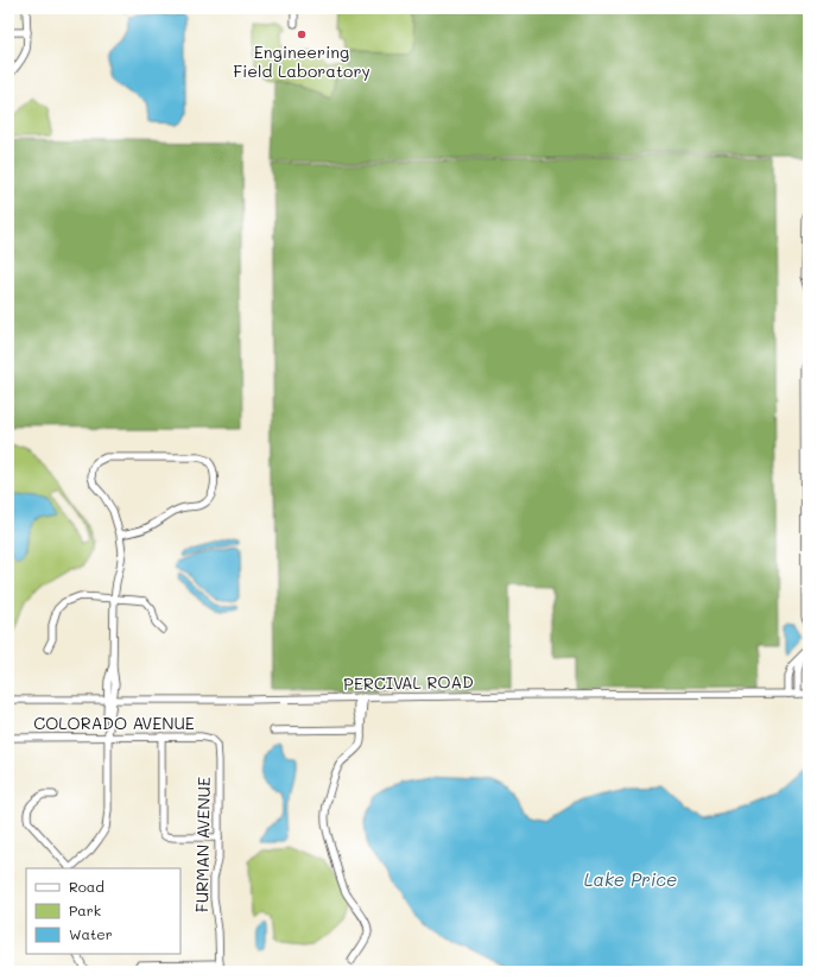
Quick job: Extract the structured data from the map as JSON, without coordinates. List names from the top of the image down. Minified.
{"streets":{"street":["PERCIVAL ROAD","COLORADO AVENUE","FURMAN AVENUE"]},"crossings":[["COLORADO AVENUE","FURMAN AVENUE"]],"water":["Lake Price"],"places":["Engineering Field Laboratory"],"legend":["Road","Park","Water"]}
